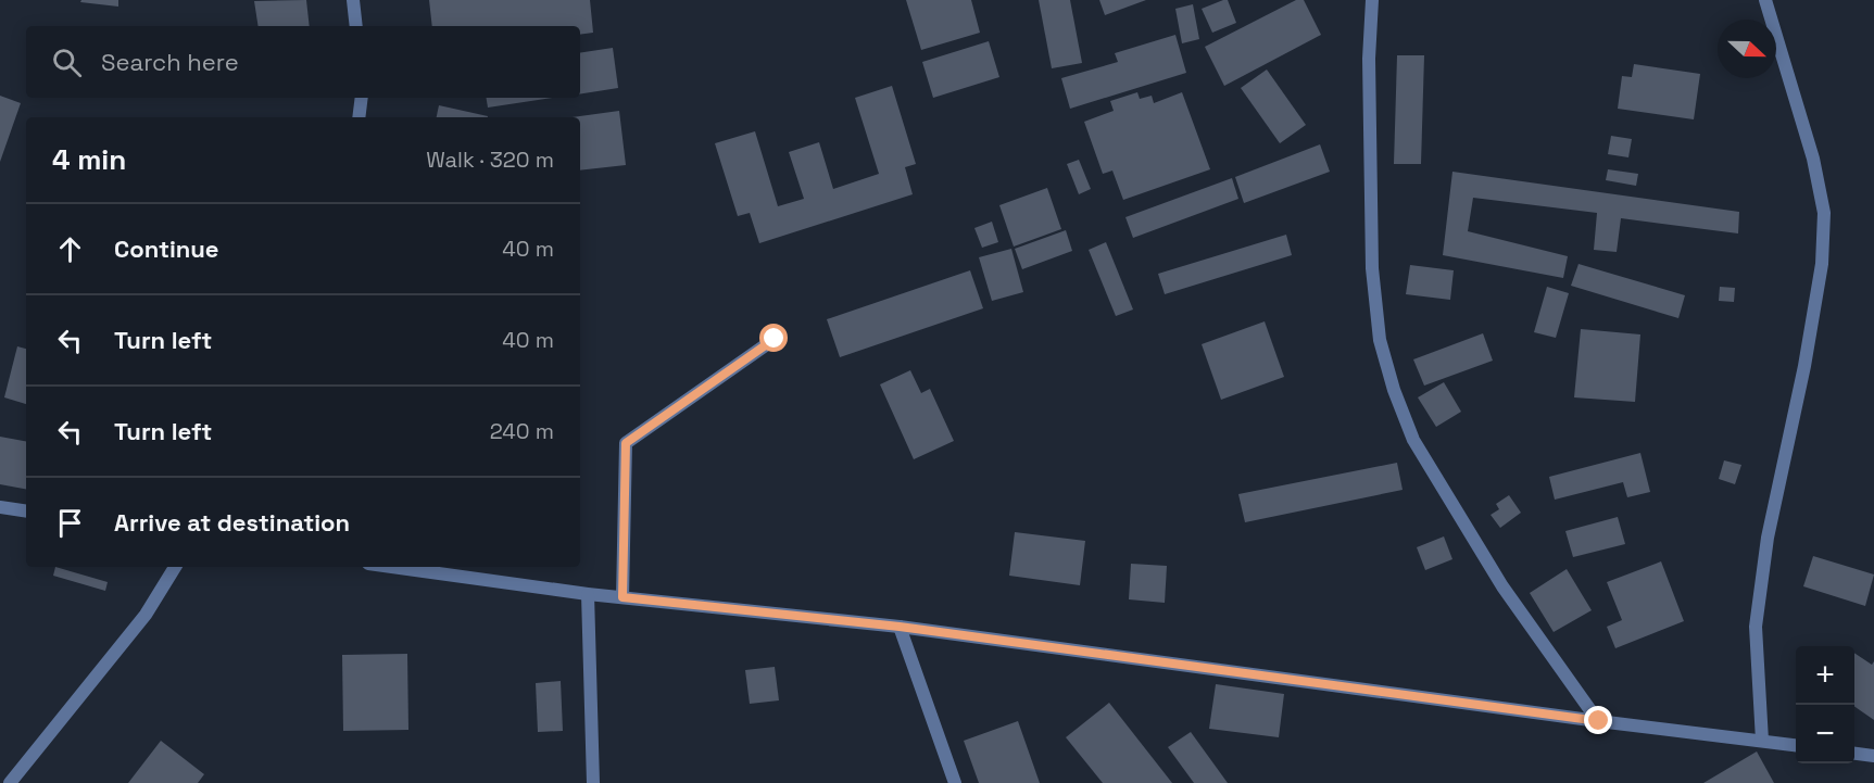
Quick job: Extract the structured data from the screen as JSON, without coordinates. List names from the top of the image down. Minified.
{"north":"right","page":{"search":"Search here","heading":["4 min","Walk · 320 m"],"list":[["Continue","40 m"],["Turn left","40 m"],["Turn left","240 m"],"Arrive at destination"],"map_buttons":["+","−"]}}
